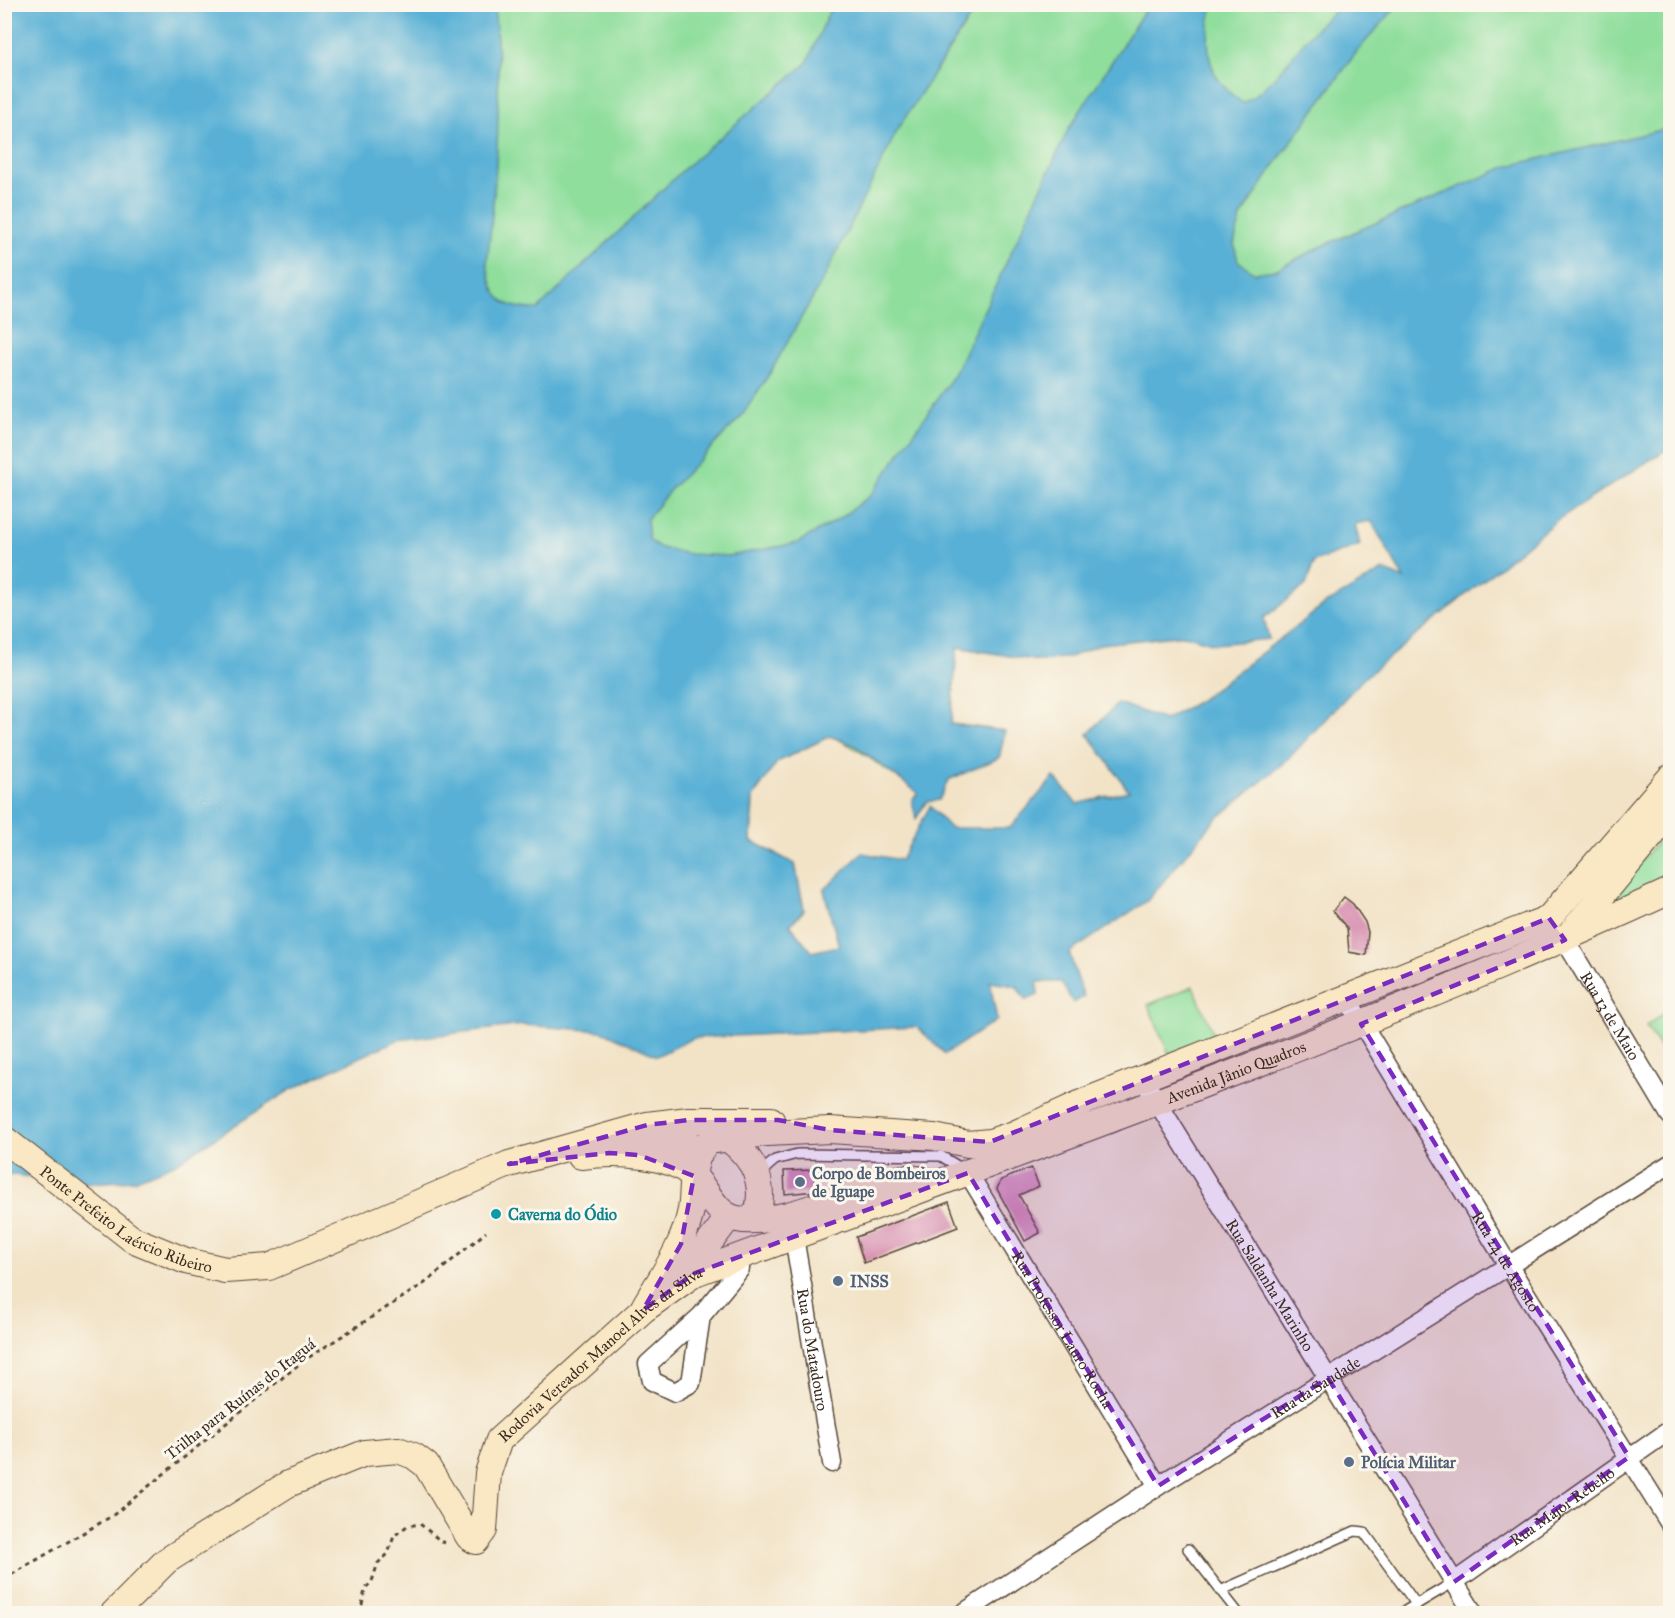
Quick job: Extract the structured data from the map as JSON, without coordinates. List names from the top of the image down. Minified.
{"streets":{"main road":["Rua 13 de Maio","Avenida Jânio Quadros","Ponte Prefeito Laércio Ribeiro","Rodovia Vereador Manoel Alves da Silva"],"street":["Rua 24 de Agosto","Rua Saldanha Marinho","Rua Professor Lauro Rocha","Rua do Matadouro","Rua da Saudade","Rua Major Rebello"],"path":["Trilha para Ruínas do Itaguá"]},"crossings":[["Rua 13 de Maio","Avenida Jânio Quadros"],["Avenida Jânio Quadros","Rua 24 de Agosto"],["Avenida Jânio Quadros","Rua Saldanha Marinho"],["Avenida Jânio Quadros","Rua Professor Lauro Rocha"],["Avenida Jânio Quadros","Rua do Matadouro"],["Avenida Jânio Quadros","Rodovia Vereador Manoel Alves da Silva"],["Rua 24 de Agosto","Rua da Saudade"],["Rua 24 de Agosto","Rua Major Rebello"],["Rua Saldanha Marinho","Rua da Saudade"],["Rua Saldanha Marinho","Rua Major Rebello"],["Rua Professor Lauro Rocha","Rua da Saudade"],["Rua do Matadouro","Rodovia Vereador Manoel Alves da Silva"]],"places":["Corpo de Bombeiros de Iguape","Caverna do Ódio","INSS","Polícia Militar"]}
